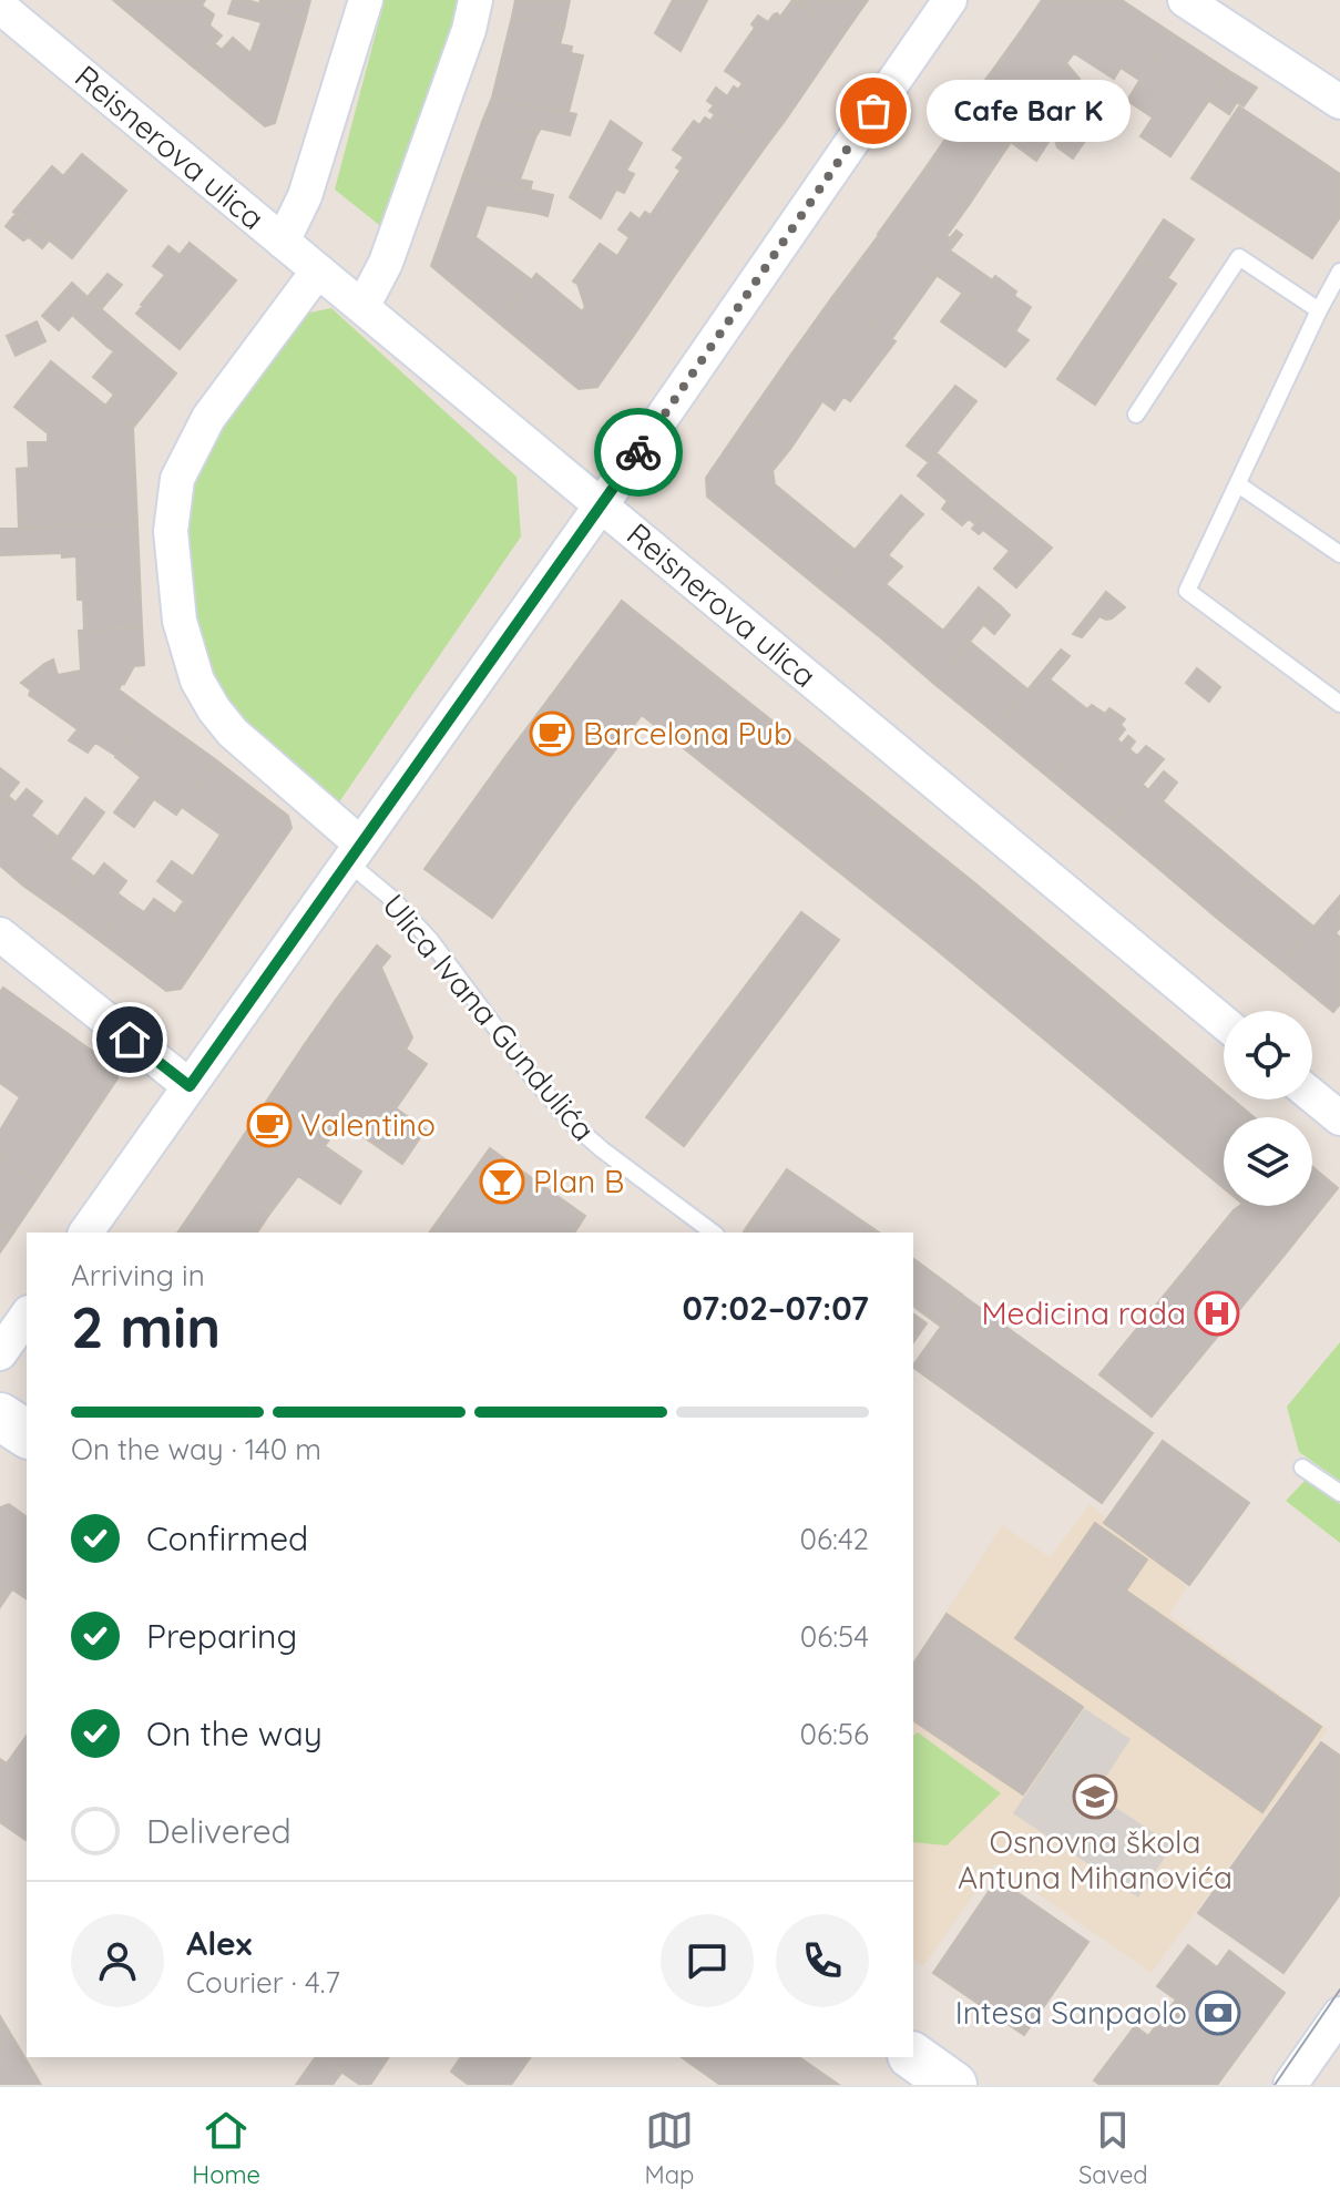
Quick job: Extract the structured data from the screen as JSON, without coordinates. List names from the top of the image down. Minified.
{"streets":{"street":["Reisnerova ulica"],"lane":["Ulica Ivana Gundulića"]},"places":{"other":["Cafe Bar K"],"cafe":["Barcelona Pub","Valentino"],"bar":["Plan B"],"hospital":["Medicina rada"],"school or university":["Osnovna škola Antuna Mihanovića"],"bank":["Intesa Sanpaolo"]},"page":{"bubble":"Cafe Bar K","heading":["2 min","Arriving in","07:02–07:07"],"panel":["Alex","Courier · 4.7"],"bar":"On the way · 140 m","list":[["Confirmed","06:42"],["Preparing","06:54"],["On the way","06:56"],"Delivered"],"tabs":["Home","Map","Saved"]}}
